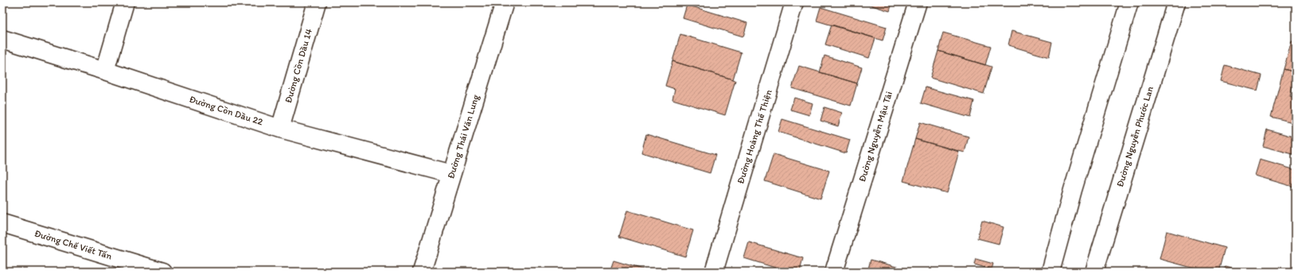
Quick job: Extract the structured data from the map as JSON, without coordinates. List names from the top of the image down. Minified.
{"streets":{"street":["Đường Cồn Dầu 14","Đường Cồn Dầu 22","Đường Thái Văn Lung","Đường Hoàng Thế Thiện","Đường Nguyễn Mậu Tài","Đường Nguyễn Phước Lan","Đường Chế Viết Tấn"]},"crossings":[["Đường Cồn Dầu 14","Đường Cồn Dầu 22"],["Đường Cồn Dầu 22","Đường Thái Văn Lung"]]}
